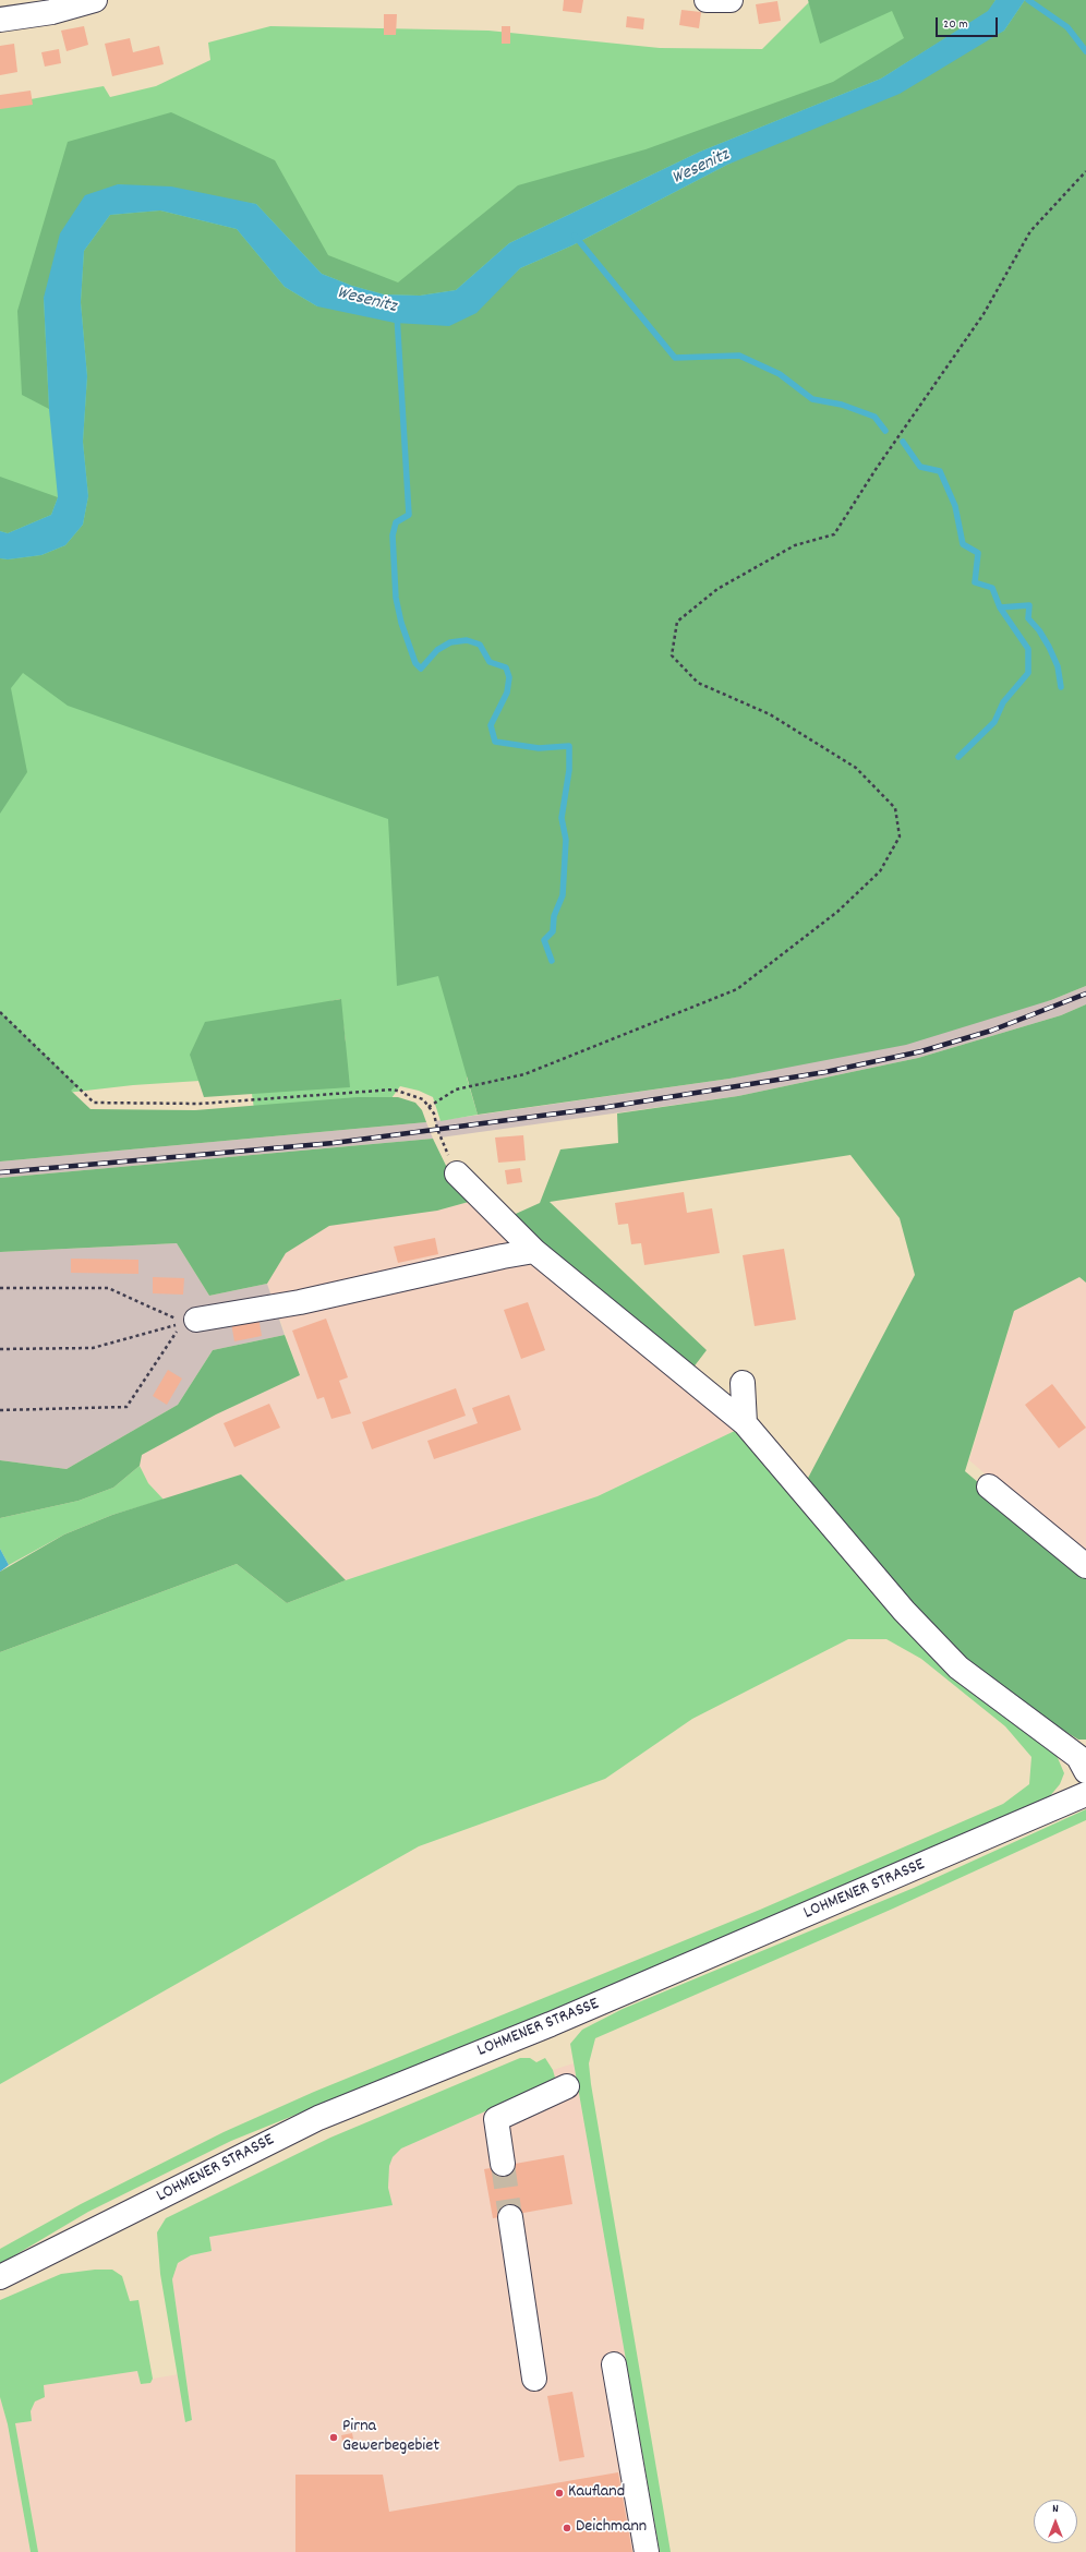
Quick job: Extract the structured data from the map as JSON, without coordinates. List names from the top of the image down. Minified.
{"streets":{"main road":["LOHMENER STRASSE"]},"water":["Wesenitz"],"places":["Pirna Gewerbegebiet","Kaufland","Deichmann"],"scale_bar":"20 m","north":"top"}
